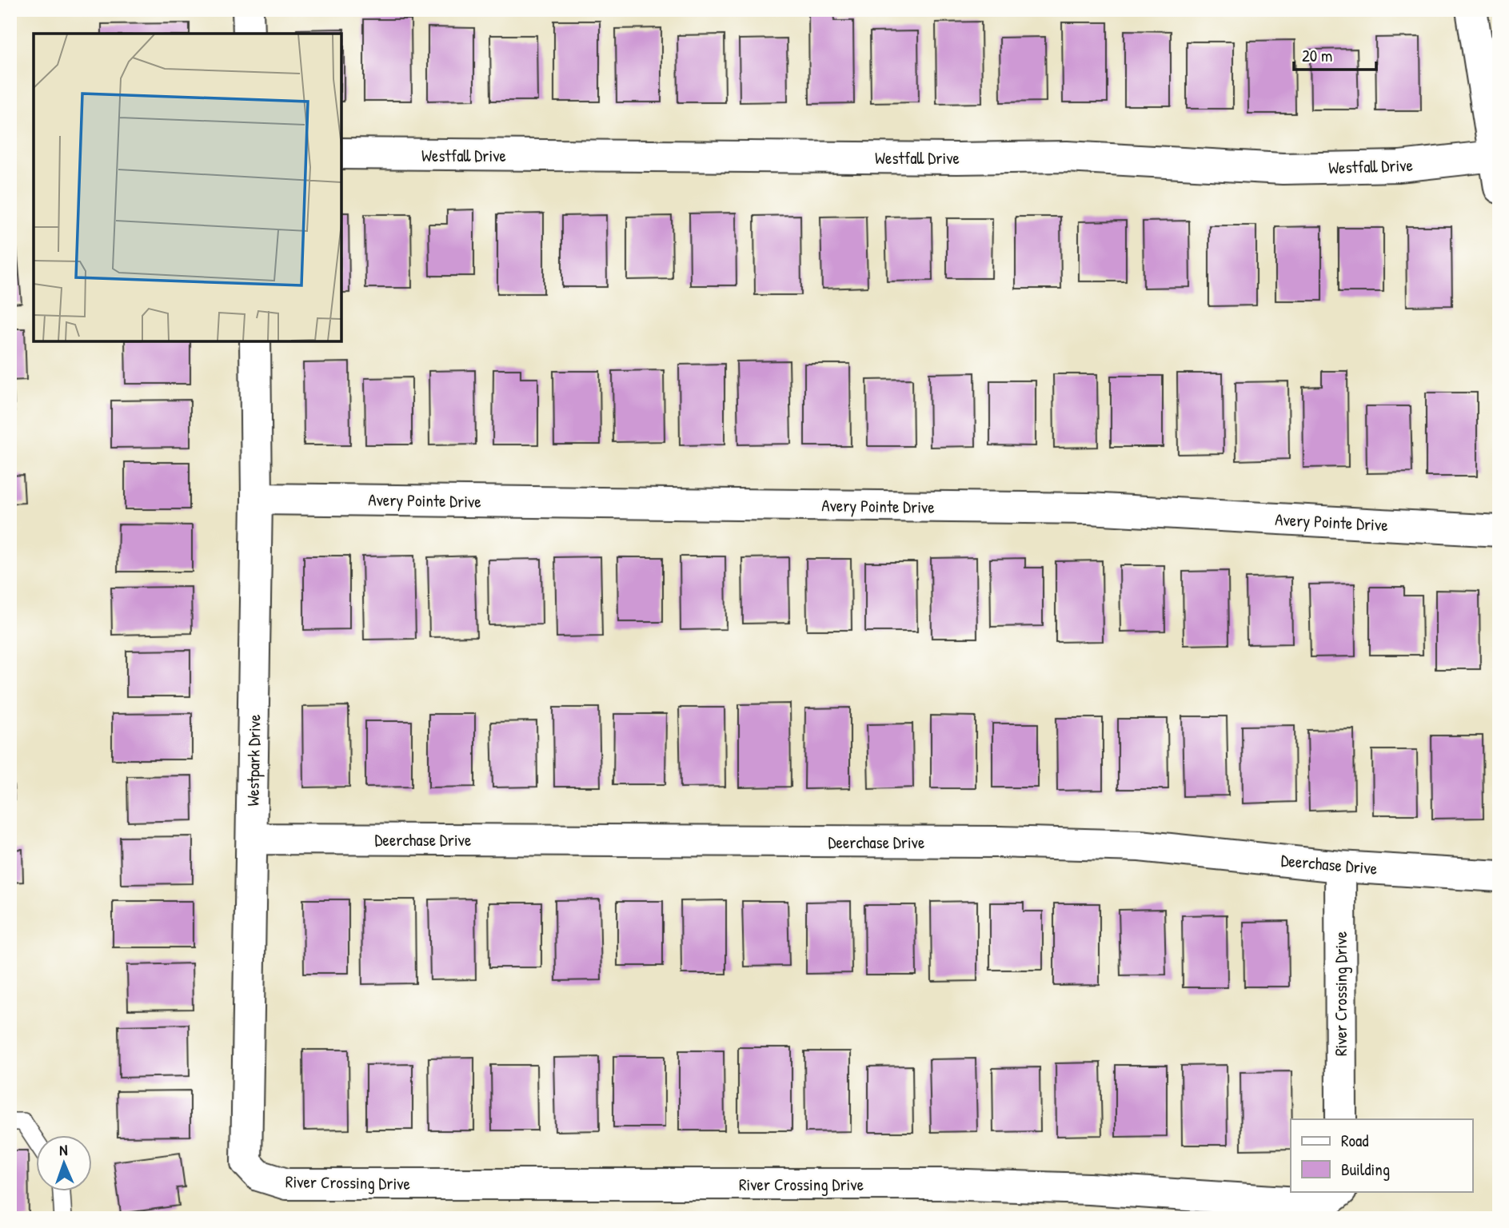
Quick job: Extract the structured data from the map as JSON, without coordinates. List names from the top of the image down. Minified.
{"streets":{"street":["Westfall Drive","Avery Pointe Drive","Westpark Drive","Deerchase Drive","River Crossing Drive"]},"crossings":[["Avery Pointe Drive","Westpark Drive"],["Westpark Drive","Deerchase Drive"],["Westpark Drive","River Crossing Drive"],["Deerchase Drive","River Crossing Drive"]],"legend":["Road","Building"],"scale_bar":"20 m","north":"top"}
